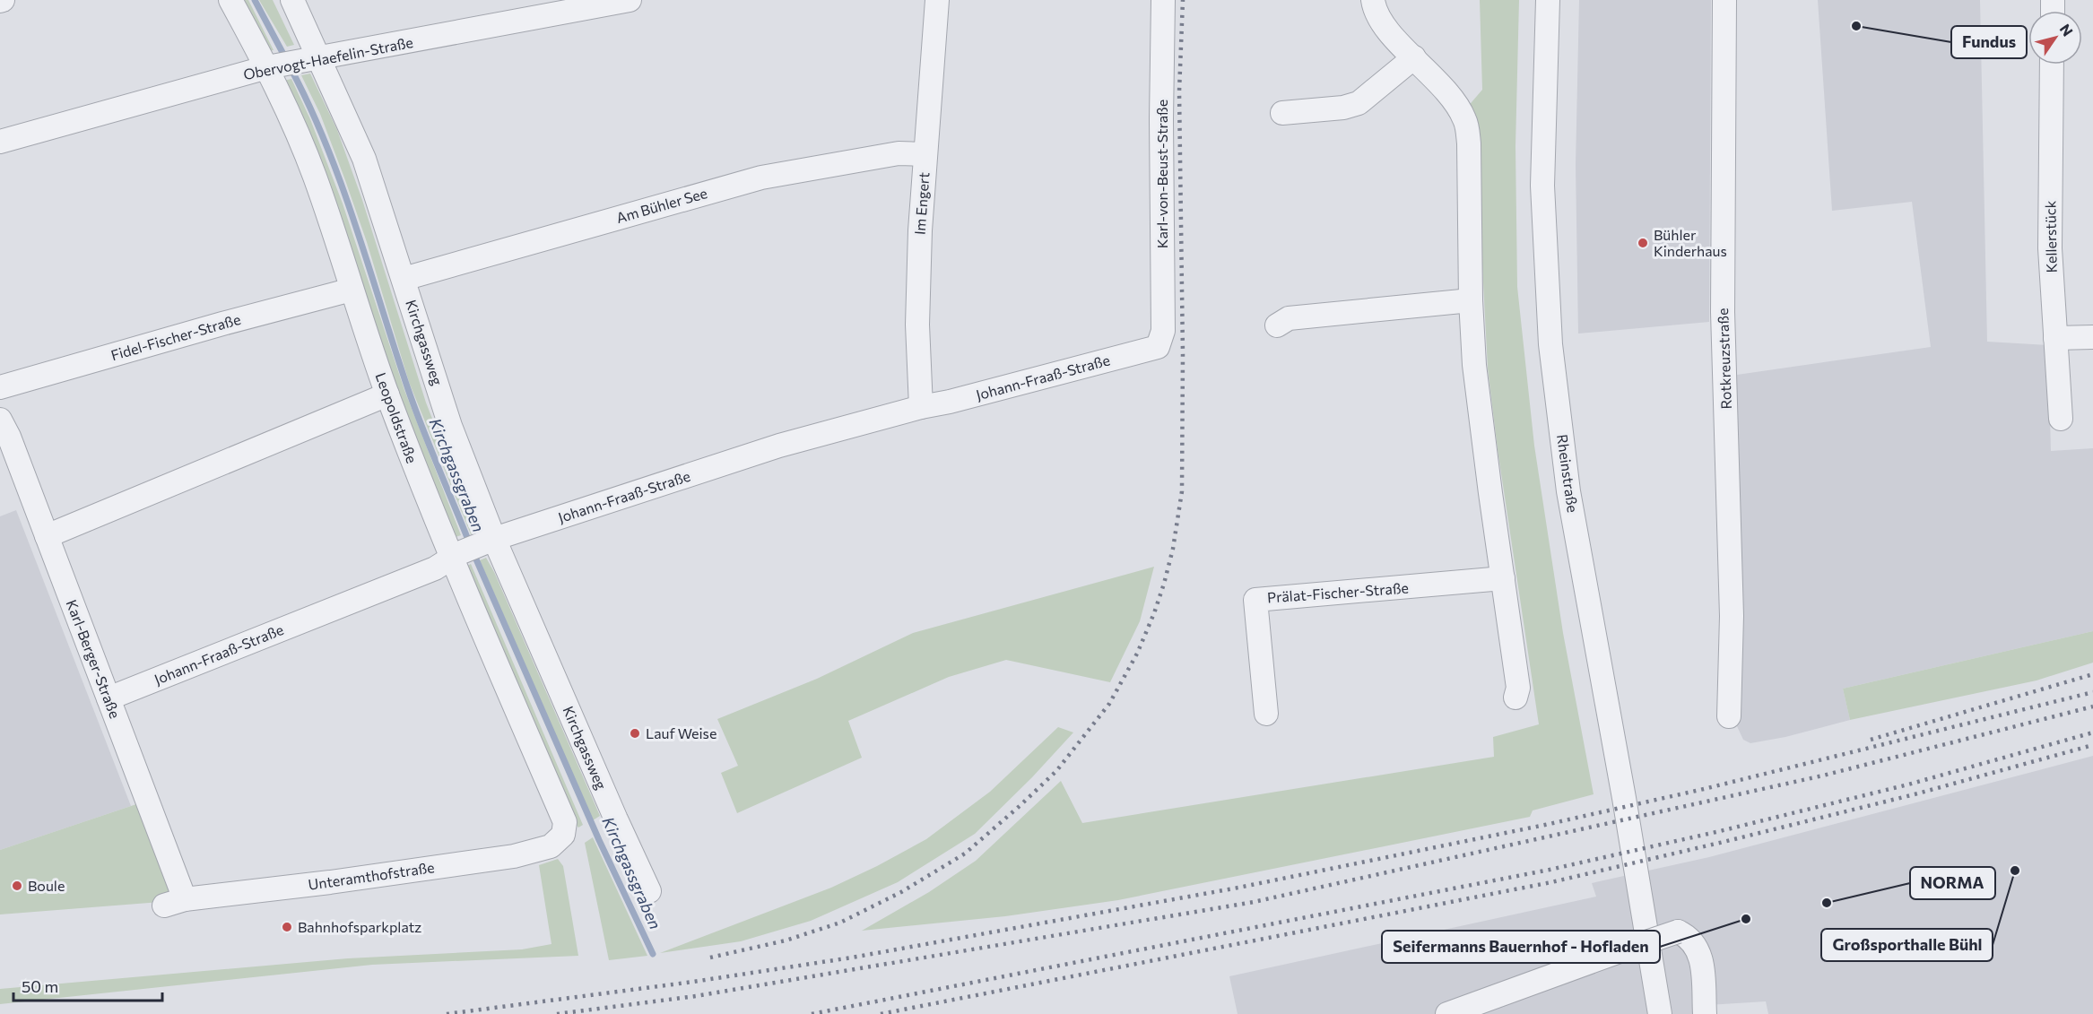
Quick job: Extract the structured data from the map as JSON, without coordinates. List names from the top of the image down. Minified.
{"streets":{"street":["Obervogt-Haefelin-Straße","Karl-von-Beust-Straße","Im Engert","Am Bühler See","Kellerstück","Fidel-Fischer-Straße","Kirchgassweg","Rotkreuzstraße","Johann-Fraaß-Straße","Leopoldstraße","Rheinstraße","Prälat-Fischer-Straße","Karl-Berger-Straße","Unteramthofstraße"]},"crossings":[["Obervogt-Haefelin-Straße","Kirchgassweg"],["Obervogt-Haefelin-Straße","Leopoldstraße"],["Karl-von-Beust-Straße","Johann-Fraaß-Straße"],["Im Engert","Am Bühler See"],["Im Engert","Johann-Fraaß-Straße"],["Am Bühler See","Kirchgassweg"],["Fidel-Fischer-Straße","Leopoldstraße"],["Kirchgassweg","Johann-Fraaß-Straße"],["Johann-Fraaß-Straße","Leopoldstraße"],["Johann-Fraaß-Straße","Karl-Berger-Straße"],["Leopoldstraße","Unteramthofstraße"],["Karl-Berger-Straße","Unteramthofstraße"]],"water":["Kirchgassgraben"],"places":["Fundus","Bühler Kinderhaus","Lauf Weise","Großsporthalle Bühl","Boule","NORMA","Seifermanns Bauernhof - Hofladen","Bahnhofsparkplatz"],"scale_bar":"50 m","north":"top right"}
